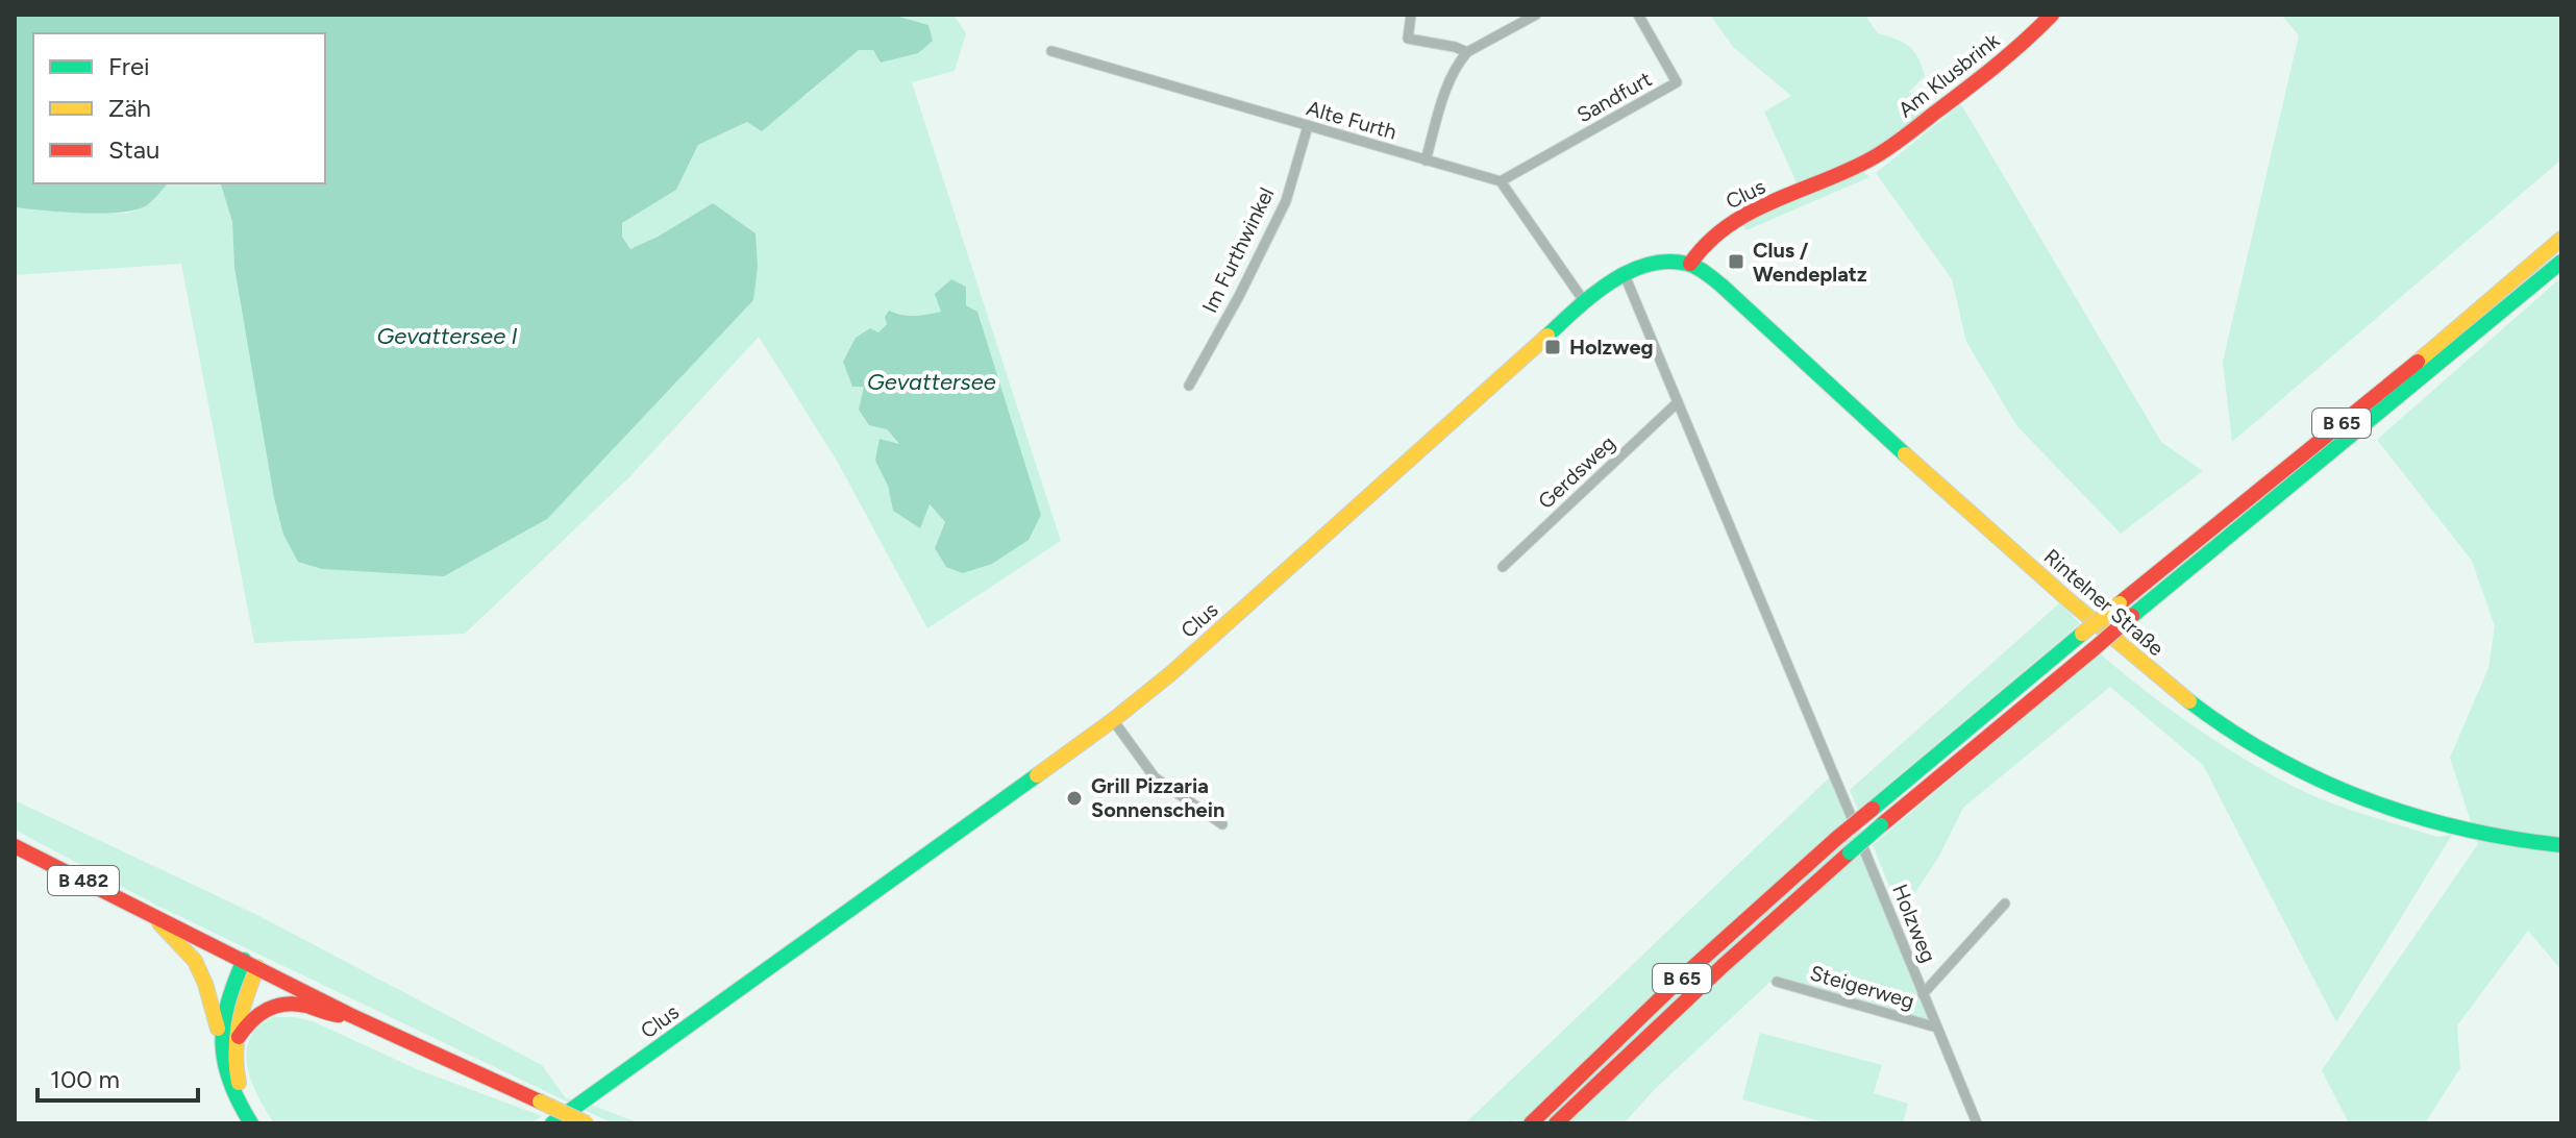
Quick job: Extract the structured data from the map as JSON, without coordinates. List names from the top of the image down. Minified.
{"streets":{"main road":["Am Klusbrink","Clus","B 65","Rintelner Straße","B 482"],"street":["Sandfurt","Alte Furth","Im Furthwinkel","Gerdsweg","Holzweg","Steigerweg"]},"crossings":[["Am Klusbrink","Clus"],["Sandfurt","Alte Furth"],["Alte Furth","Im Furthwinkel"],["Clus","Rintelner Straße"],["Clus","Holzweg"],["Gerdsweg","Holzweg"],["Holzweg","Steigerweg"]],"water":["Gevattersee I","Gevattersee"],"places":{"transit":["Clus / Wendeplatz","Holzweg"],"other":["Grill Pizzaria Sonnenschein"]},"legend":["Frei","Zäh","Stau"],"scale_bar":"100 m"}
